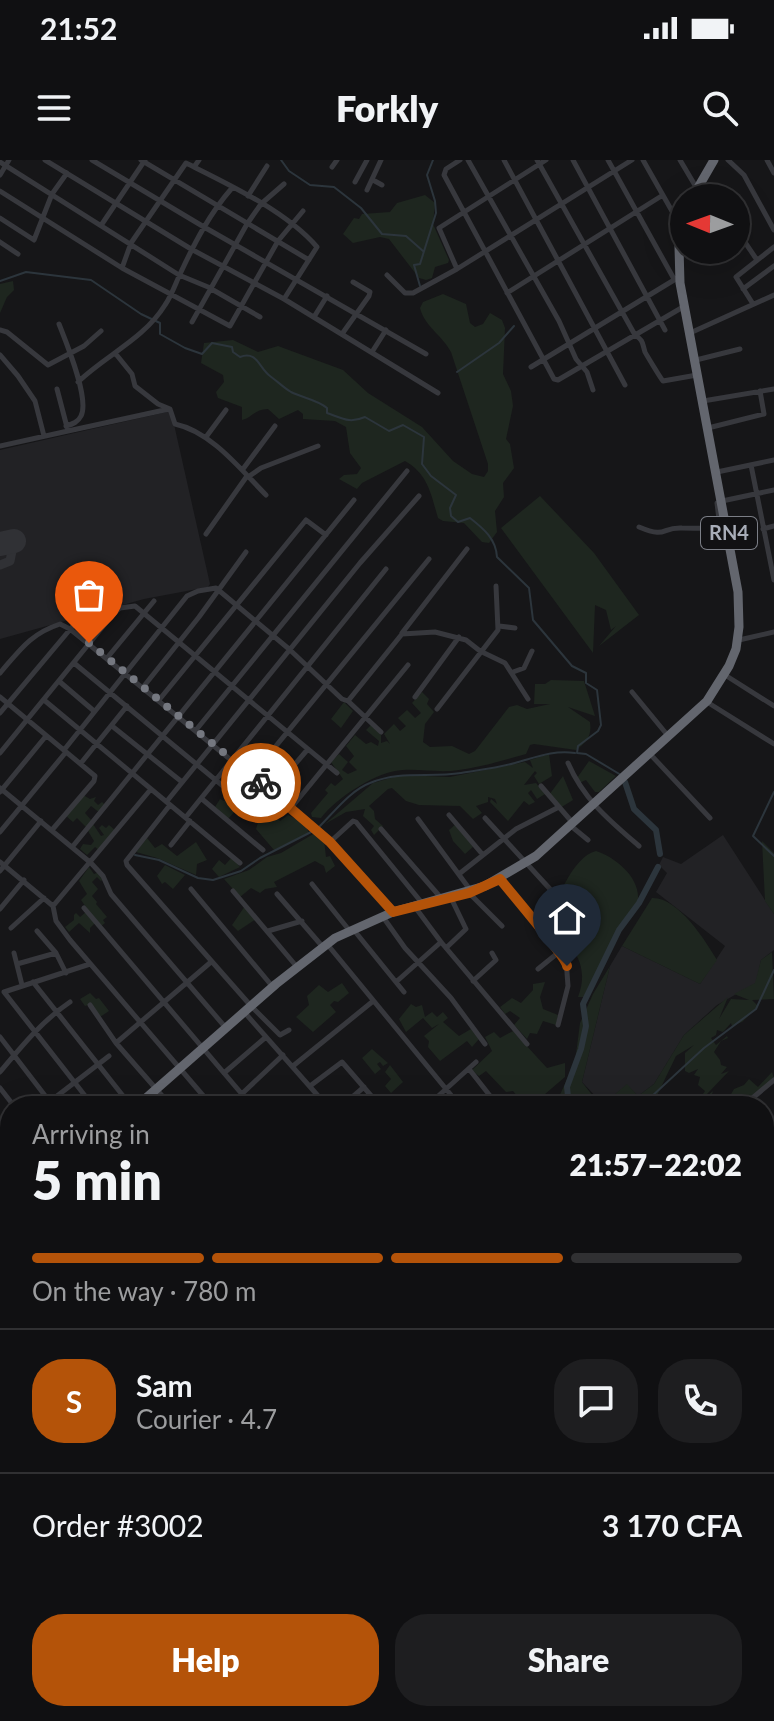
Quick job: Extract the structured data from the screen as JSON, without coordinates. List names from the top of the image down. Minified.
{"streets":{"highway":["RN4"]},"north":"left","page":{"status":"21:52","header":"Forkly","heading":["5 min","Arriving in","21:57–22:02"],"panel":["Sam","Courier · 4.7","Order #3002","3 170 CFA"],"bar":"On the way · 780 m","round":"S","buttons":["Help","Share"]}}
